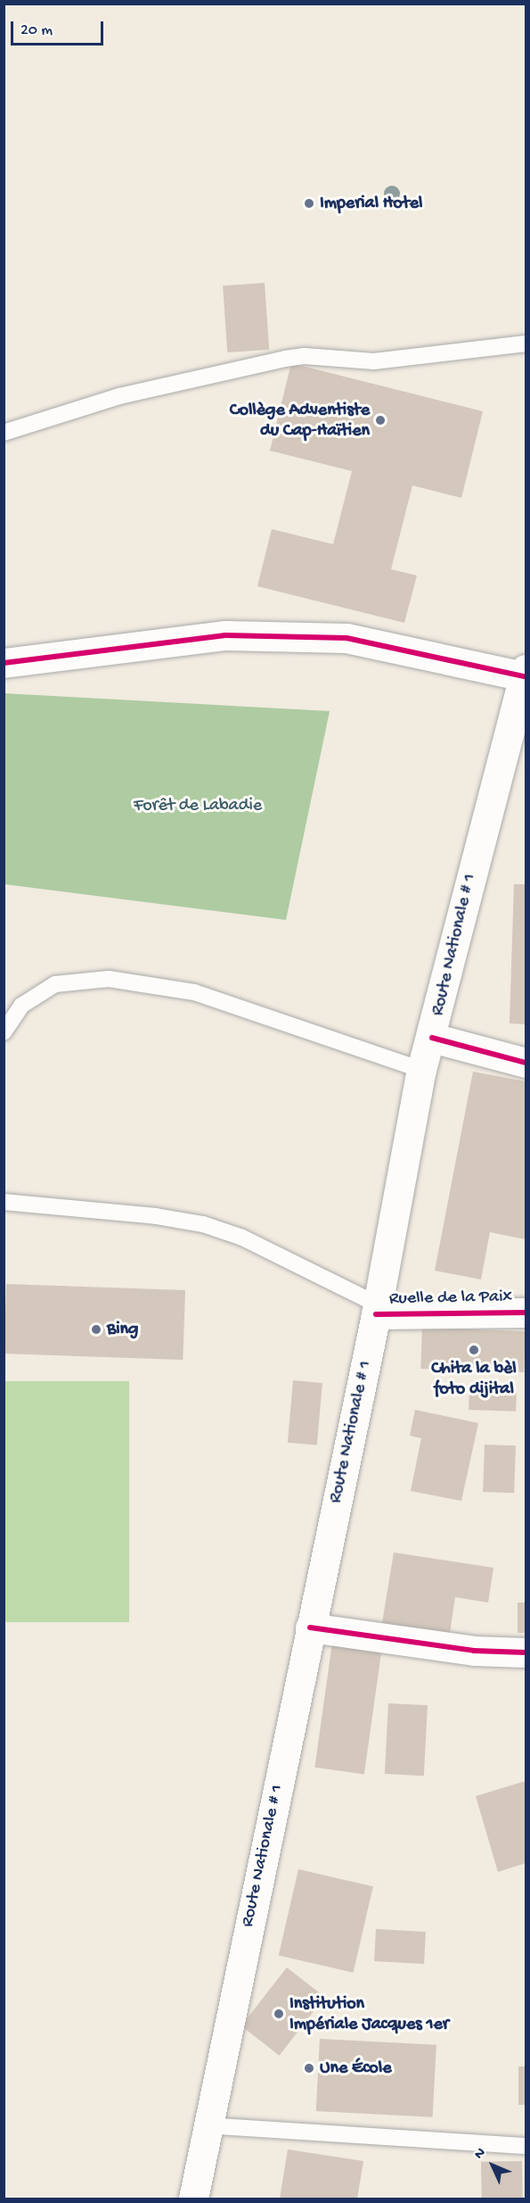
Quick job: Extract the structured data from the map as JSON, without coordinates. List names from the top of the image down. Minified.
{"streets":{"main road":["Route Nationale # 1","Ruelle de la Paix"]},"crossings":[["Route Nationale # 1","Ruelle de la Paix"]],"parks":["Forêt de Labadie"],"places":["Imperial Hotel","Collège Adventiste du Cap-Haïtien","Bing","Chita la bèl foto dijital","Institution Impériale Jacques 1er","Une École"],"scale_bar":"20 m","north":"top left"}
